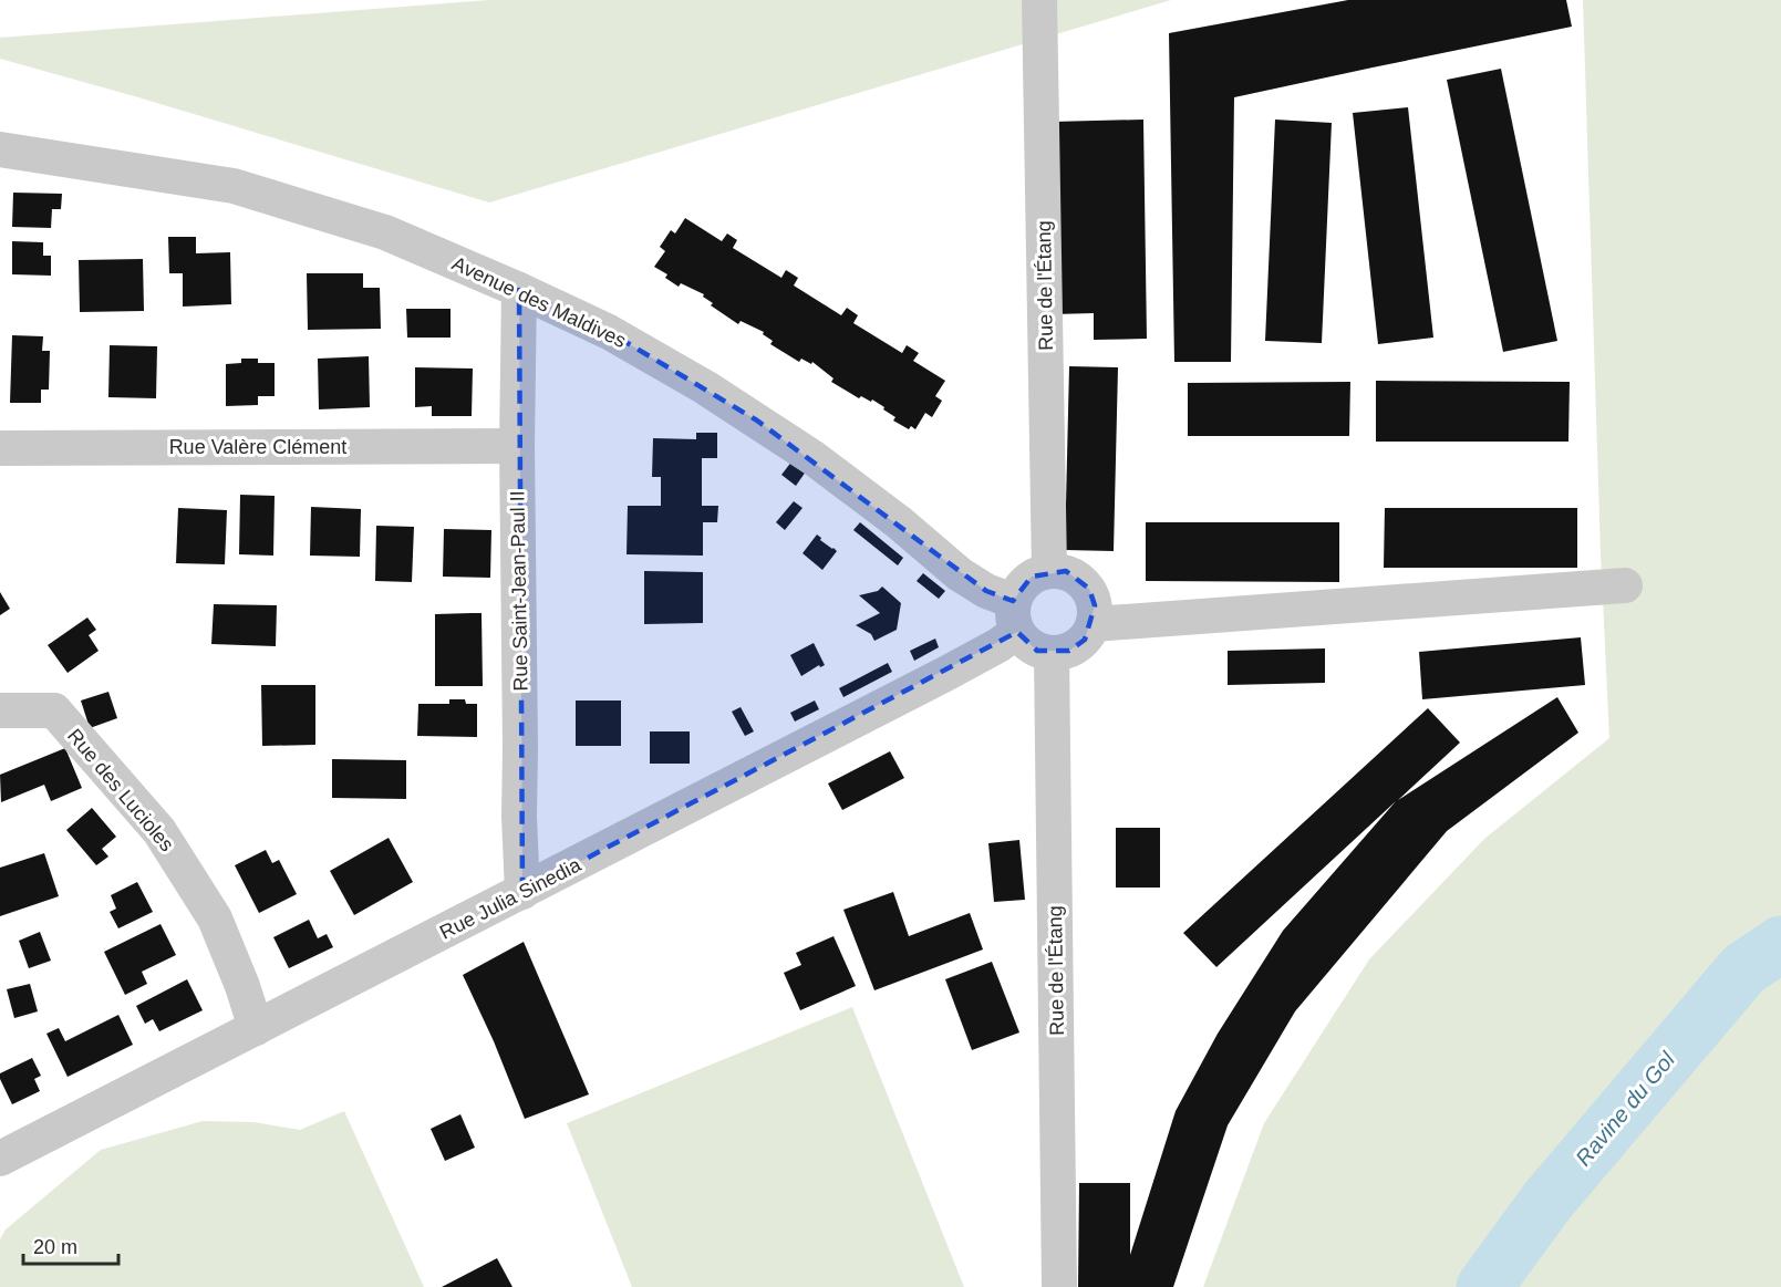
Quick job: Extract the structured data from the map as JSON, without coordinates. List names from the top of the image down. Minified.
{"streets":{"street":["Rue de l'Étang","Avenue des Maldives","Rue Valère Clément","Rue Saint-Jean-Paul II","Rue des Lucioles","Rue Julia Sinedia"]},"crossings":[["Rue de l'Étang","Avenue des Maldives"],["Rue de l'Étang","Rue Julia Sinedia"],["Avenue des Maldives","Rue Saint-Jean-Paul II"],["Avenue des Maldives","Rue Julia Sinedia"],["Rue Valère Clément","Rue Saint-Jean-Paul II"],["Rue Saint-Jean-Paul II","Rue Julia Sinedia"],["Rue des Lucioles","Rue Julia Sinedia"]],"water":["Ravine du Gol"],"scale_bar":"20 m"}
